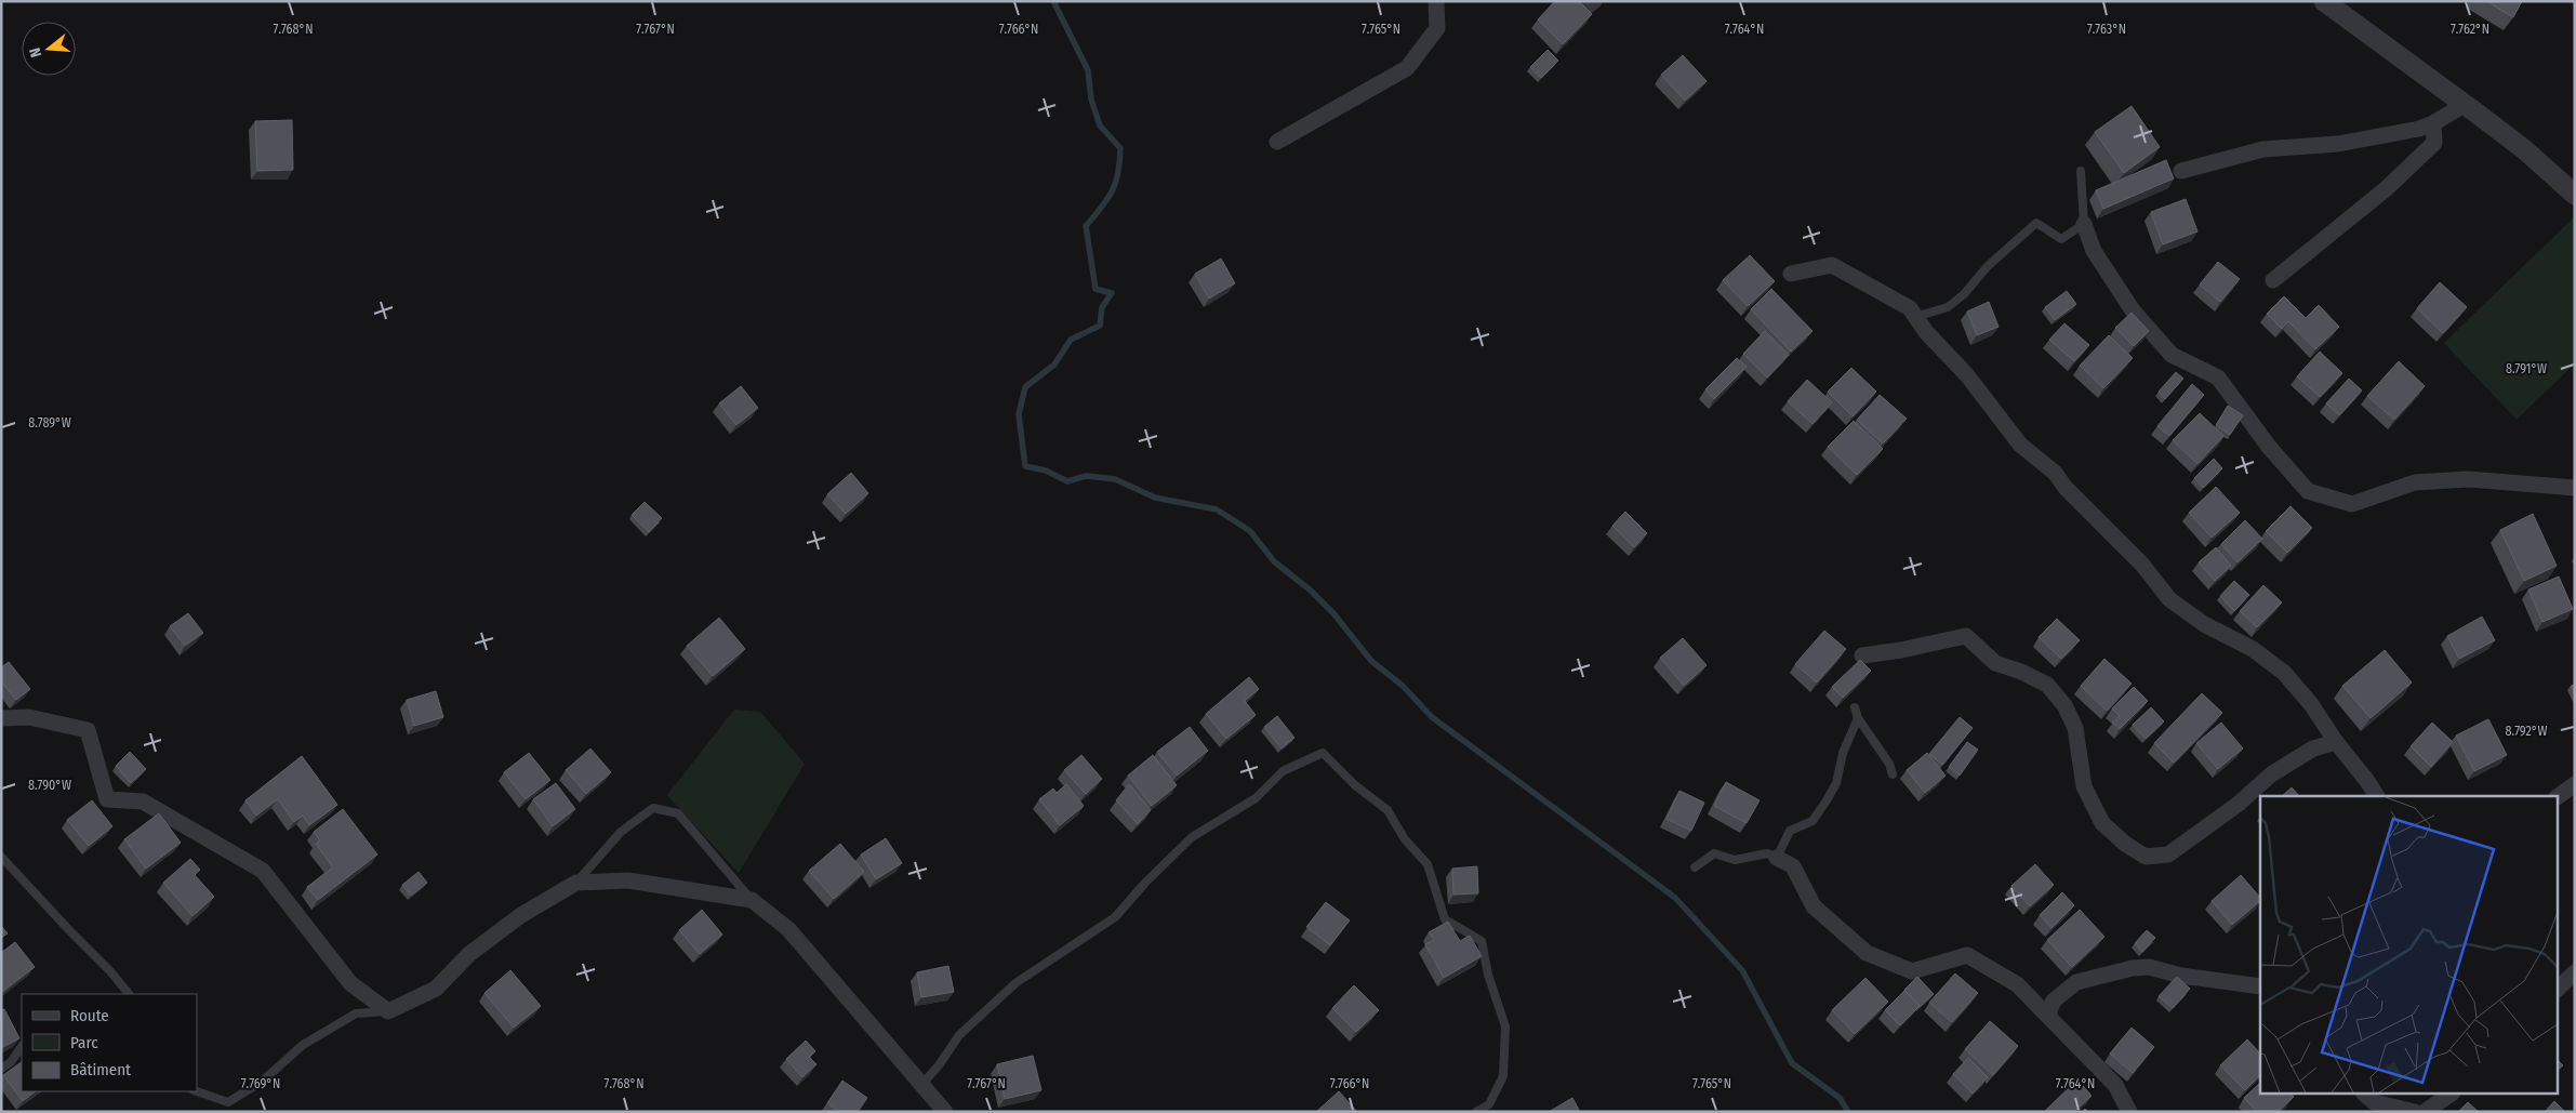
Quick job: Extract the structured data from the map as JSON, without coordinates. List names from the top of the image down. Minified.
{"legend":["Route","Parc","Bâtiment"],"north":"left","coordinates":["7.768°N","7.767°N","7.766°N","7.764°N","7.763°N","7.762°N","7.765°N","8.791°W","8.789°W","8.792°W","8.790°W","7.769°N"]}
